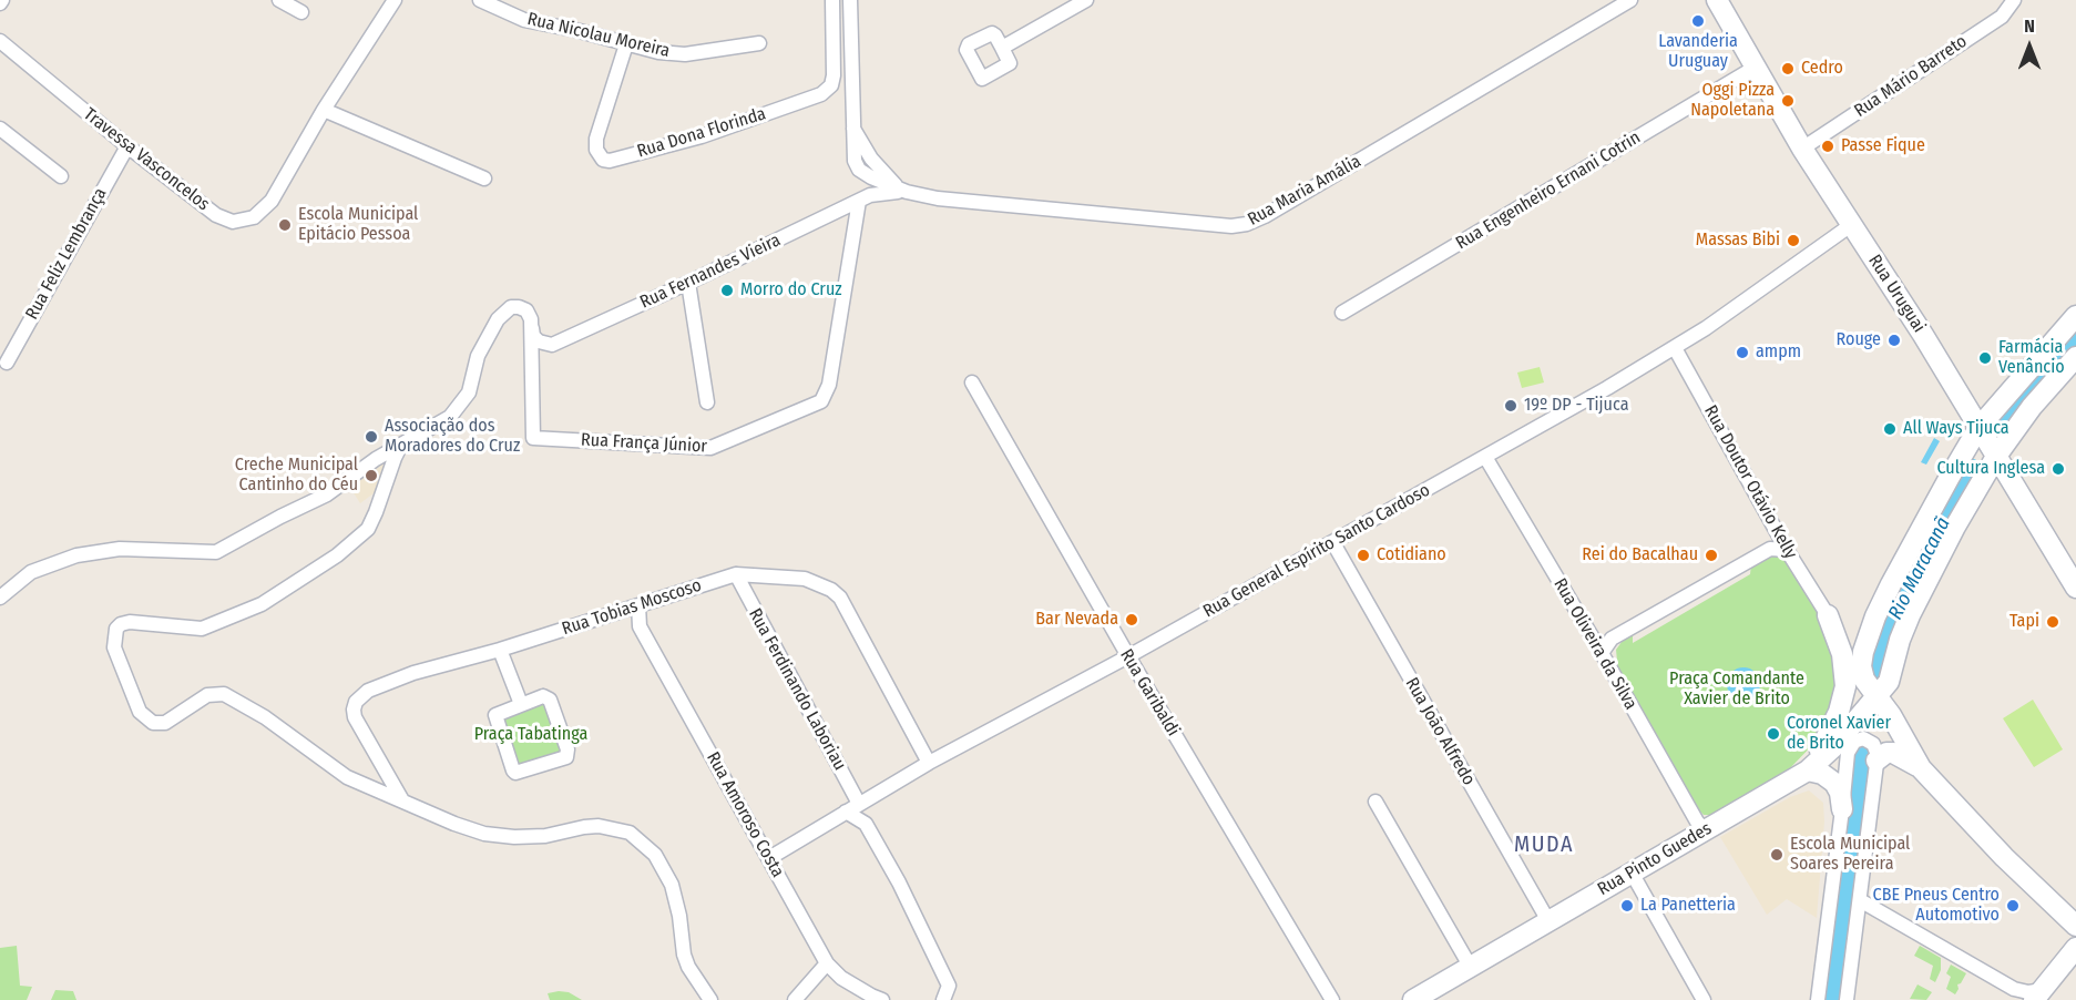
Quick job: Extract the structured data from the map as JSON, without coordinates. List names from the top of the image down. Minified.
{"streets":{"street":["Rua Nicolau Moreira","Rua Mário Barreto","Rua Dona Florinda","Travessa Vasconcelos","Rua Maria Amália","Rua Engenheiro Ernani Cotrin","Rua Feliz Lembrança","Rua Fernandes Vieira","Rua Uruguai","Rua França Júnior","Rua Doutor Otávio Kelly","Rua General Espírito Santo Cardoso","Rua Tobias Moscoso","Rua Oliveira da Silva","Rua Ferdinando Laboriau","Rua Garibaldi","Rua João Alfredo","Rua Amoroso Costa","Rua Pinto Guedes"]},"crossings":[["Rua Nicolau Moreira","Rua Dona Florinda"],["Rua Mário Barreto","Rua Uruguai"],["Travessa Vasconcelos","Rua Feliz Lembrança"],["Rua Maria Amália","Rua Fernandes Vieira"],["Rua Engenheiro Ernani Cotrin","Rua Uruguai"],["Rua Fernandes Vieira","Rua França Júnior"],["Rua Uruguai","Rua General Espírito Santo Cardoso"],["Rua Uruguai","Rua Pinto Guedes"],["Rua Doutor Otávio Kelly","Rua General Espírito Santo Cardoso"],["Rua General Espírito Santo Cardoso","Rua Tobias Moscoso"],["Rua General Espírito Santo Cardoso","Rua Oliveira da Silva"],["Rua General Espírito Santo Cardoso","Rua Ferdinando Laboriau"],["Rua General Espírito Santo Cardoso","Rua Garibaldi"],["Rua General Espírito Santo Cardoso","Rua João Alfredo"],["Rua General Espírito Santo Cardoso","Rua Amoroso Costa"],["Rua Tobias Moscoso","Rua Ferdinando Laboriau"],["Rua Tobias Moscoso","Rua Amoroso Costa"],["Rua Oliveira da Silva","Rua Pinto Guedes"],["Rua João Alfredo","Rua Pinto Guedes"]],"districts":["MUDA"],"water":["Rio Maracanã"],"parks":["Praça Comandante Xavier de Brito","Praça Tabatinga"],"places":["Lavanderia Uruguay","Cedro","Oggi Pizza Napoletana","Passe Fique","Escola Municipal Epitácio Pessoa","Massas Bibi","Morro do Cruz","Rouge","ampm","Farmácia Venâncio","19º DP - Tijuca","All Ways Tijuca","Associação dos Moradores do Cruz","Cultura Inglesa","Creche Municipal Cantinho do Céu","Cotidiano","Rei do Bacalhau","Bar Nevada","Tapi","Coronel Xavier de Brito","Escola Municipal Soares Pereira","La Panetteria","CBE Pneus Centro Automotivo"],"north":"top"}
